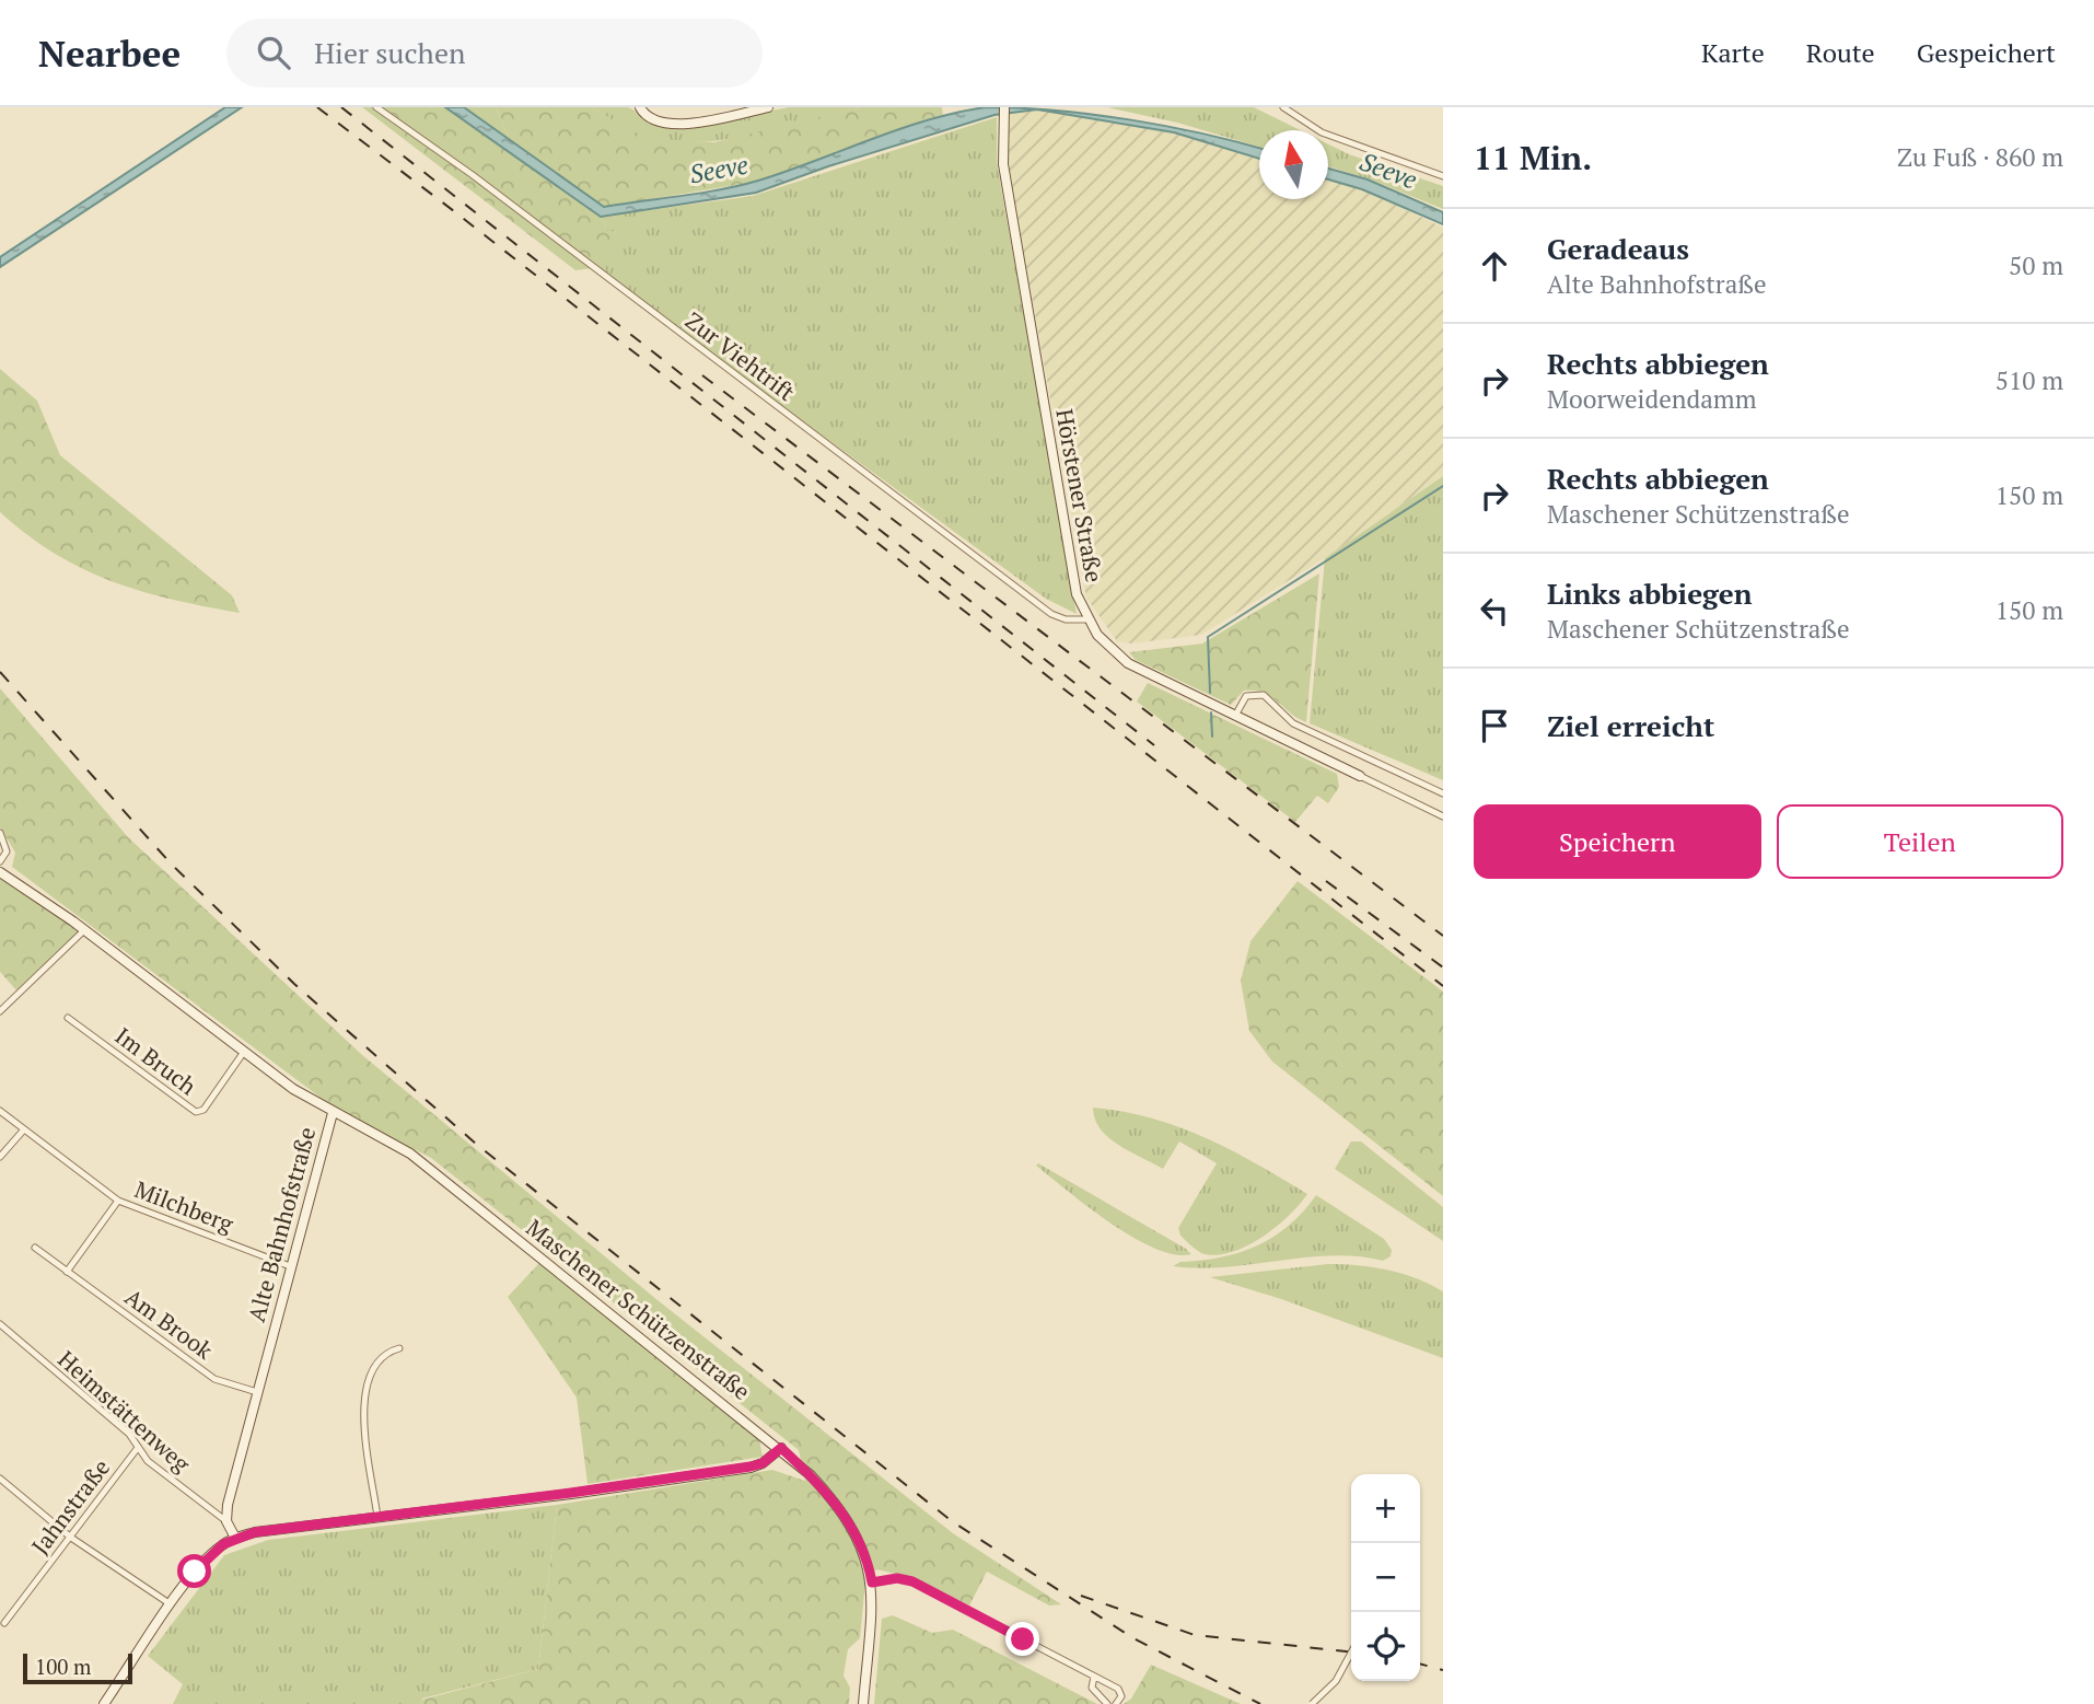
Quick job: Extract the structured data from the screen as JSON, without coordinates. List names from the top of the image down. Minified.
{"streets":{"street":["Zur Viehtrift","Hörstener Straße","Im Bruch","Milchberg","Alte Bahnhofstraße","Maschener Schützenstraße","Am Brook","Heimstättenweg","Jahnstraße"]},"crossings":[["Zur Viehtrift","Hörstener Straße"],["Im Bruch","Alte Bahnhofstraße"],["Milchberg","Alte Bahnhofstraße"],["Alte Bahnhofstraße","Maschener Schützenstraße"],["Alte Bahnhofstraße","Am Brook"],["Alte Bahnhofstraße","Heimstättenweg"],["Heimstättenweg","Jahnstraße"]],"water":["Seeve"],"scale_bar":"100 m","north":"top","page":{"header":"Nearbee","search":"Hier suchen","nav":["Karte","Route","Gespeichert"],"heading":["11 Min.","Zu Fuß · 860 m"],"list":[["Geradeaus","Alte Bahnhofstraße","50 m"],["Rechts abbiegen","Moorweidendamm","510 m"],["Rechts abbiegen","Maschener Schützenstraße","150 m"],["Links abbiegen","Maschener Schützenstraße","150 m"],"Ziel erreicht"],"buttons":["Speichern","Teilen"],"map_buttons":["+","−"],"scale":"100 m"}}
